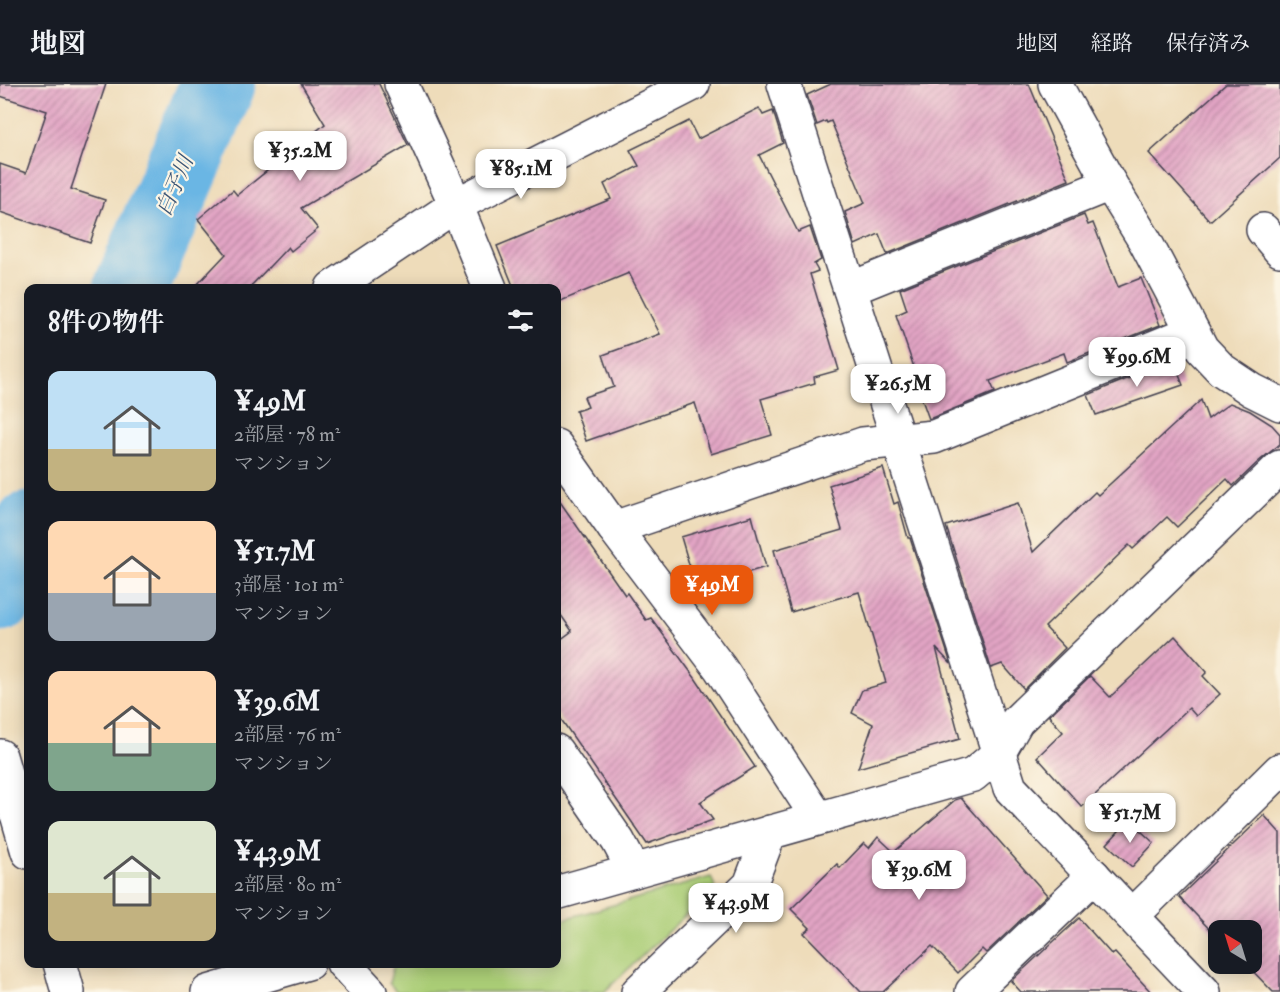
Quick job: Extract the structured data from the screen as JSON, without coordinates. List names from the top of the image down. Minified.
{"water":["白子川"],"north":"top left","page":{"header":"地図","nav":["地図","経路","保存済み"],"price":["¥35.2M","¥85.1M","¥99.6M","¥26.5M","¥49M","¥51.7M","¥39.6M","¥43.9M"],"heading":"8件の物件","list":[{"name":"¥49M","note":"2部屋 · 78 m² · マンション"},{"name":"¥51.7M","note":"3部屋 · 101 m² · マンション"},{"name":"¥39.6M","note":"2部屋 · 76 m² · マンション"},{"name":"¥43.9M","note":"2部屋 · 80 m² · マンション"}]}}
